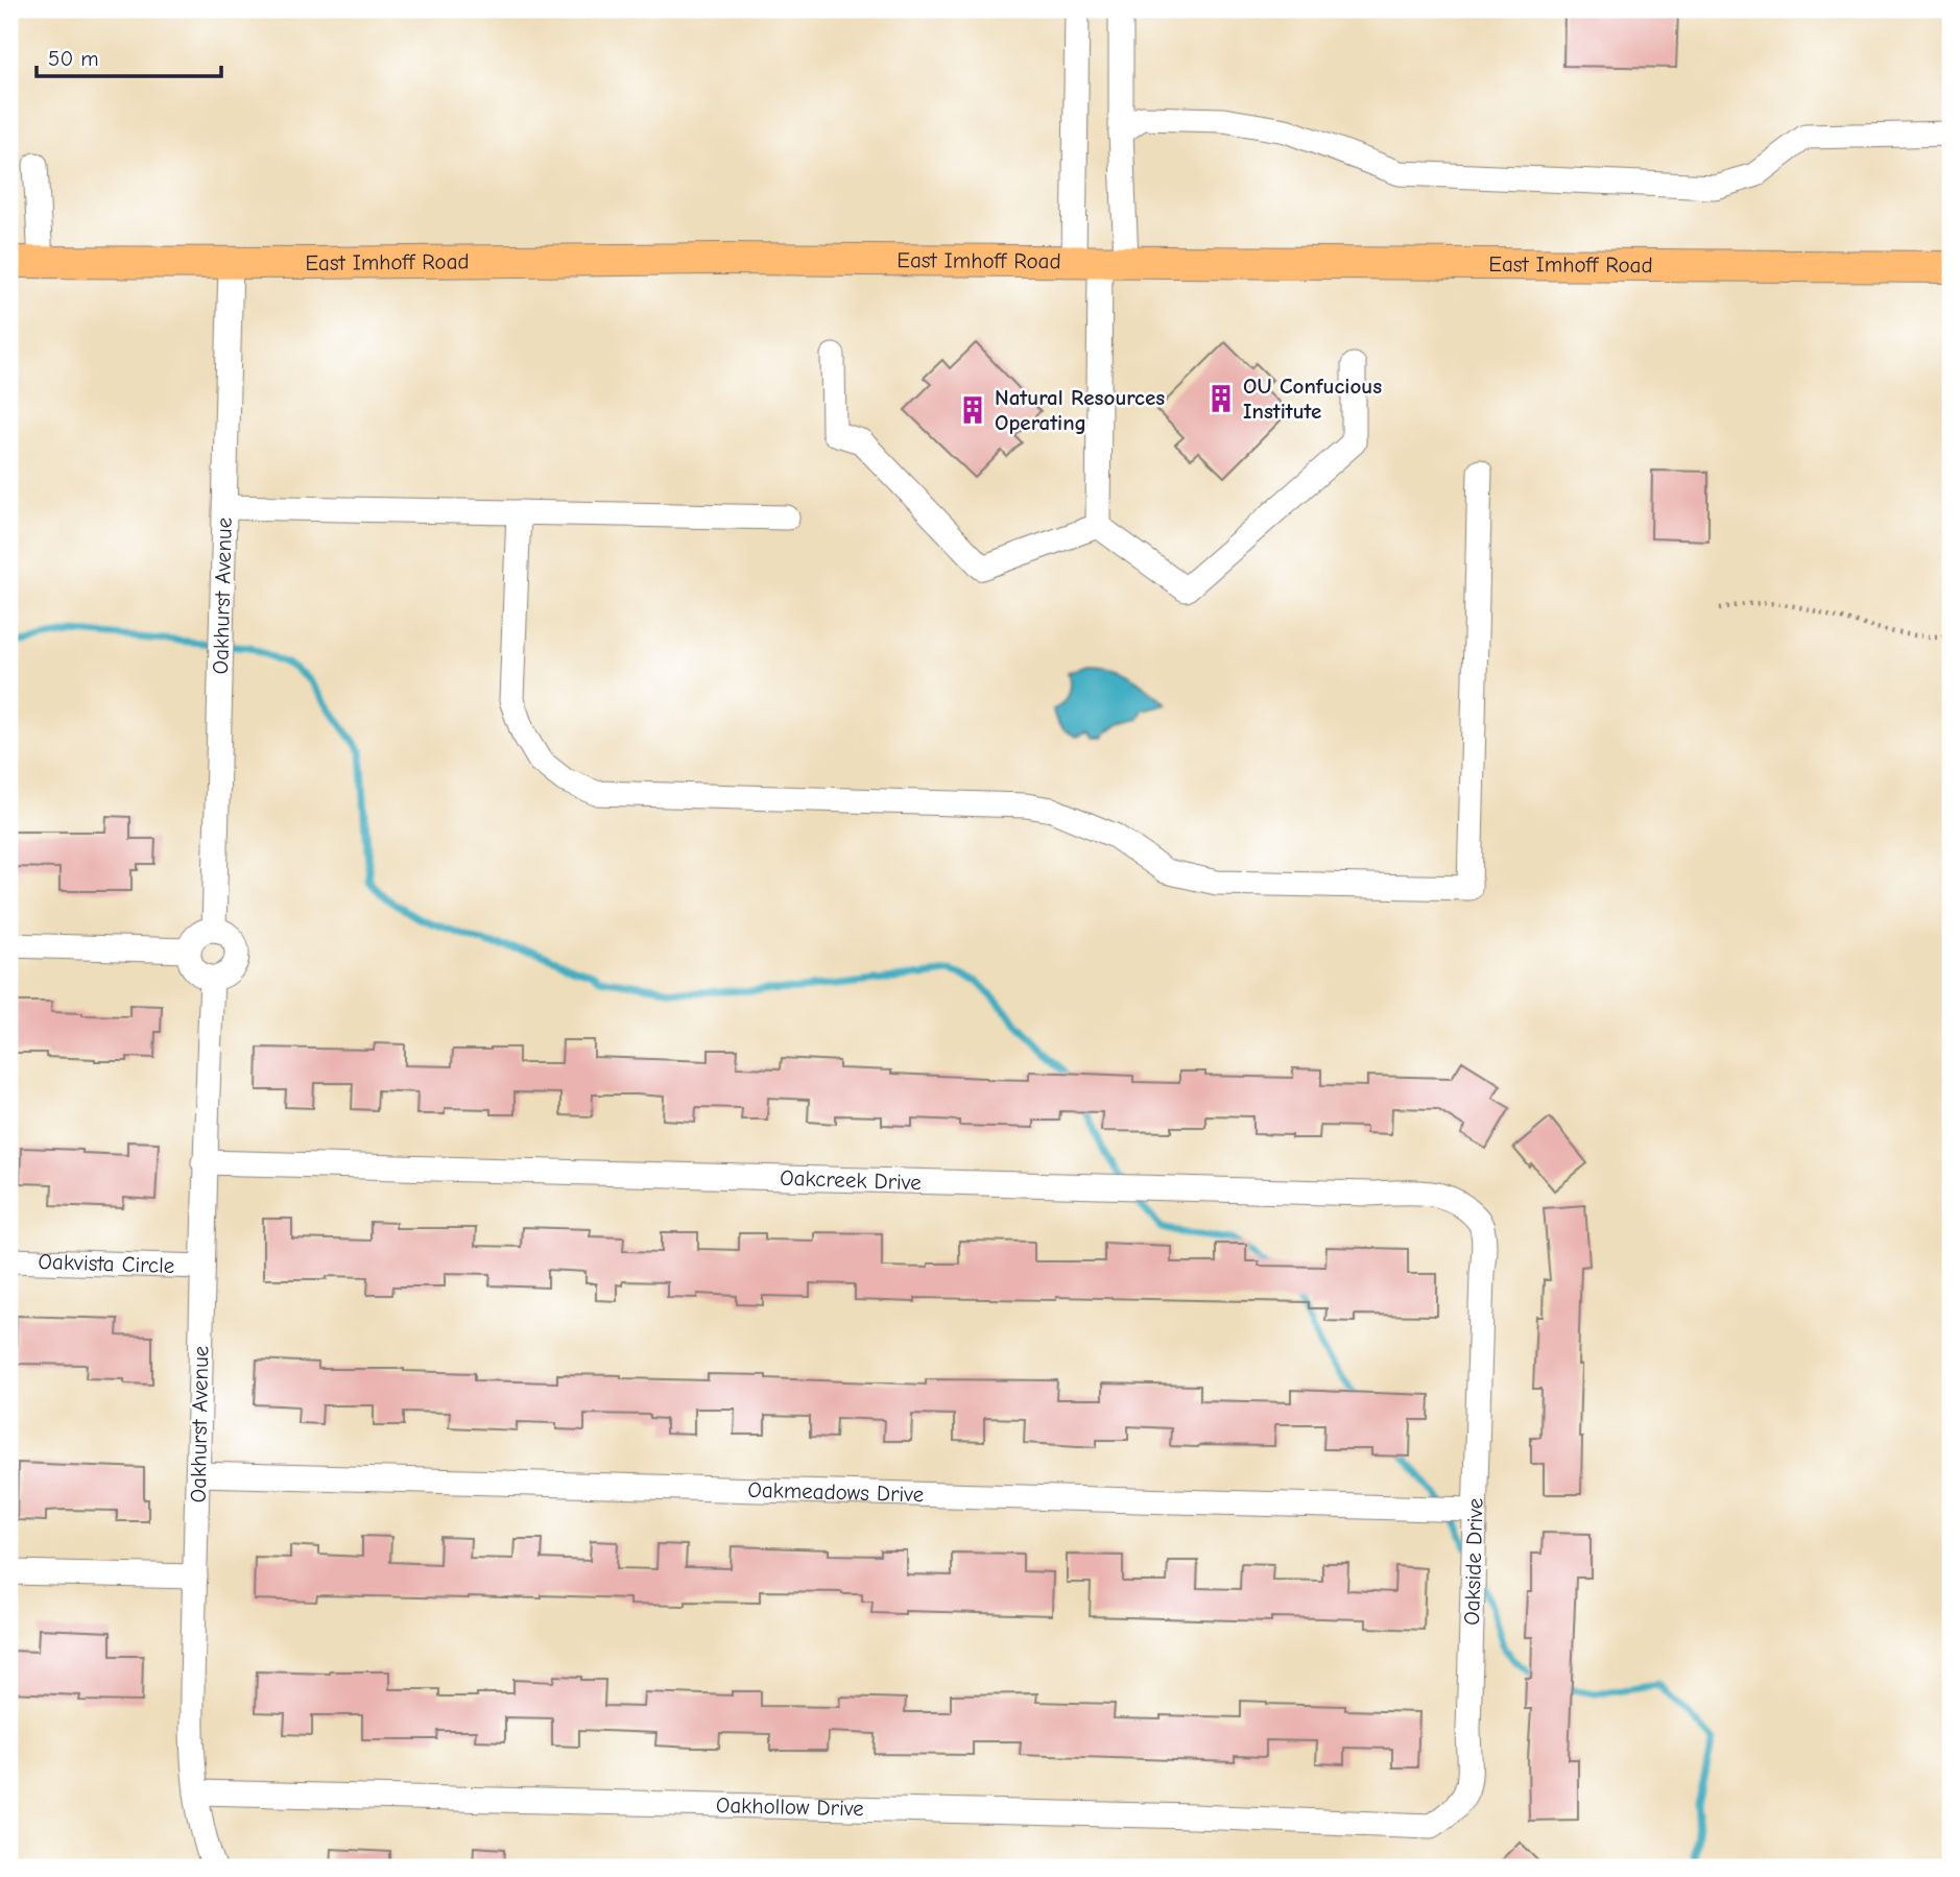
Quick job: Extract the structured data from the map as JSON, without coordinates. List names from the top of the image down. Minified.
{"streets":{"main road":["East Imhoff Road"],"street":["Oakhurst Avenue","Oakcreek Drive","Oakvista Circle","Oakmeadows Drive","Oakside Drive","Oakhollow Drive"]},"crossings":[["East Imhoff Road","Oakhurst Avenue"],["Oakhurst Avenue","Oakcreek Drive"],["Oakhurst Avenue","Oakvista Circle"],["Oakhurst Avenue","Oakmeadows Drive"],["Oakhurst Avenue","Oakhollow Drive"],["Oakcreek Drive","Oakside Drive"],["Oakmeadows Drive","Oakside Drive"],["Oakside Drive","Oakhollow Drive"]],"places":{"building":["OU Confucious Institute","Natural Resources Operating"]},"scale_bar":"50 m"}
